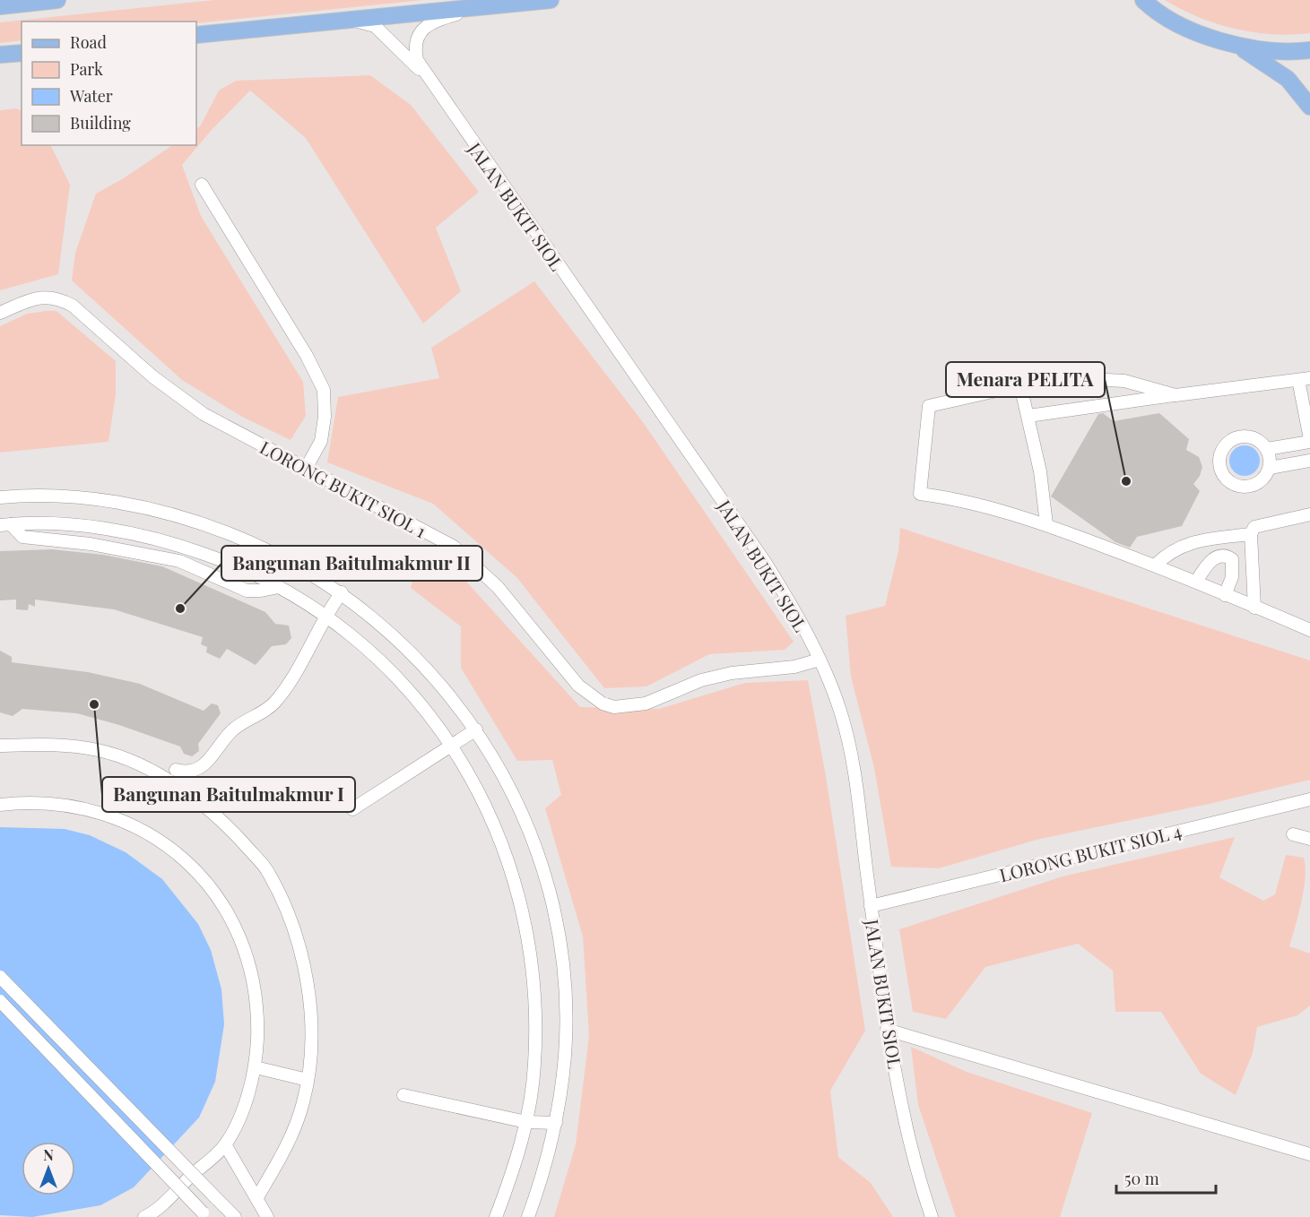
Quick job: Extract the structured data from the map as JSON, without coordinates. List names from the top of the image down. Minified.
{"streets":{"street":["JALAN BUKIT SIOL","LORONG BUKIT SIOL 1","LORONG BUKIT SIOL 4"]},"crossings":[["JALAN BUKIT SIOL","LORONG BUKIT SIOL 1"],["JALAN BUKIT SIOL","LORONG BUKIT SIOL 4"]],"places":["Menara PELITA","Bangunan Baitulmakmur II","Bangunan Baitulmakmur I"],"legend":["Road","Park","Water","Building"],"scale_bar":"50 m","north":"top"}
